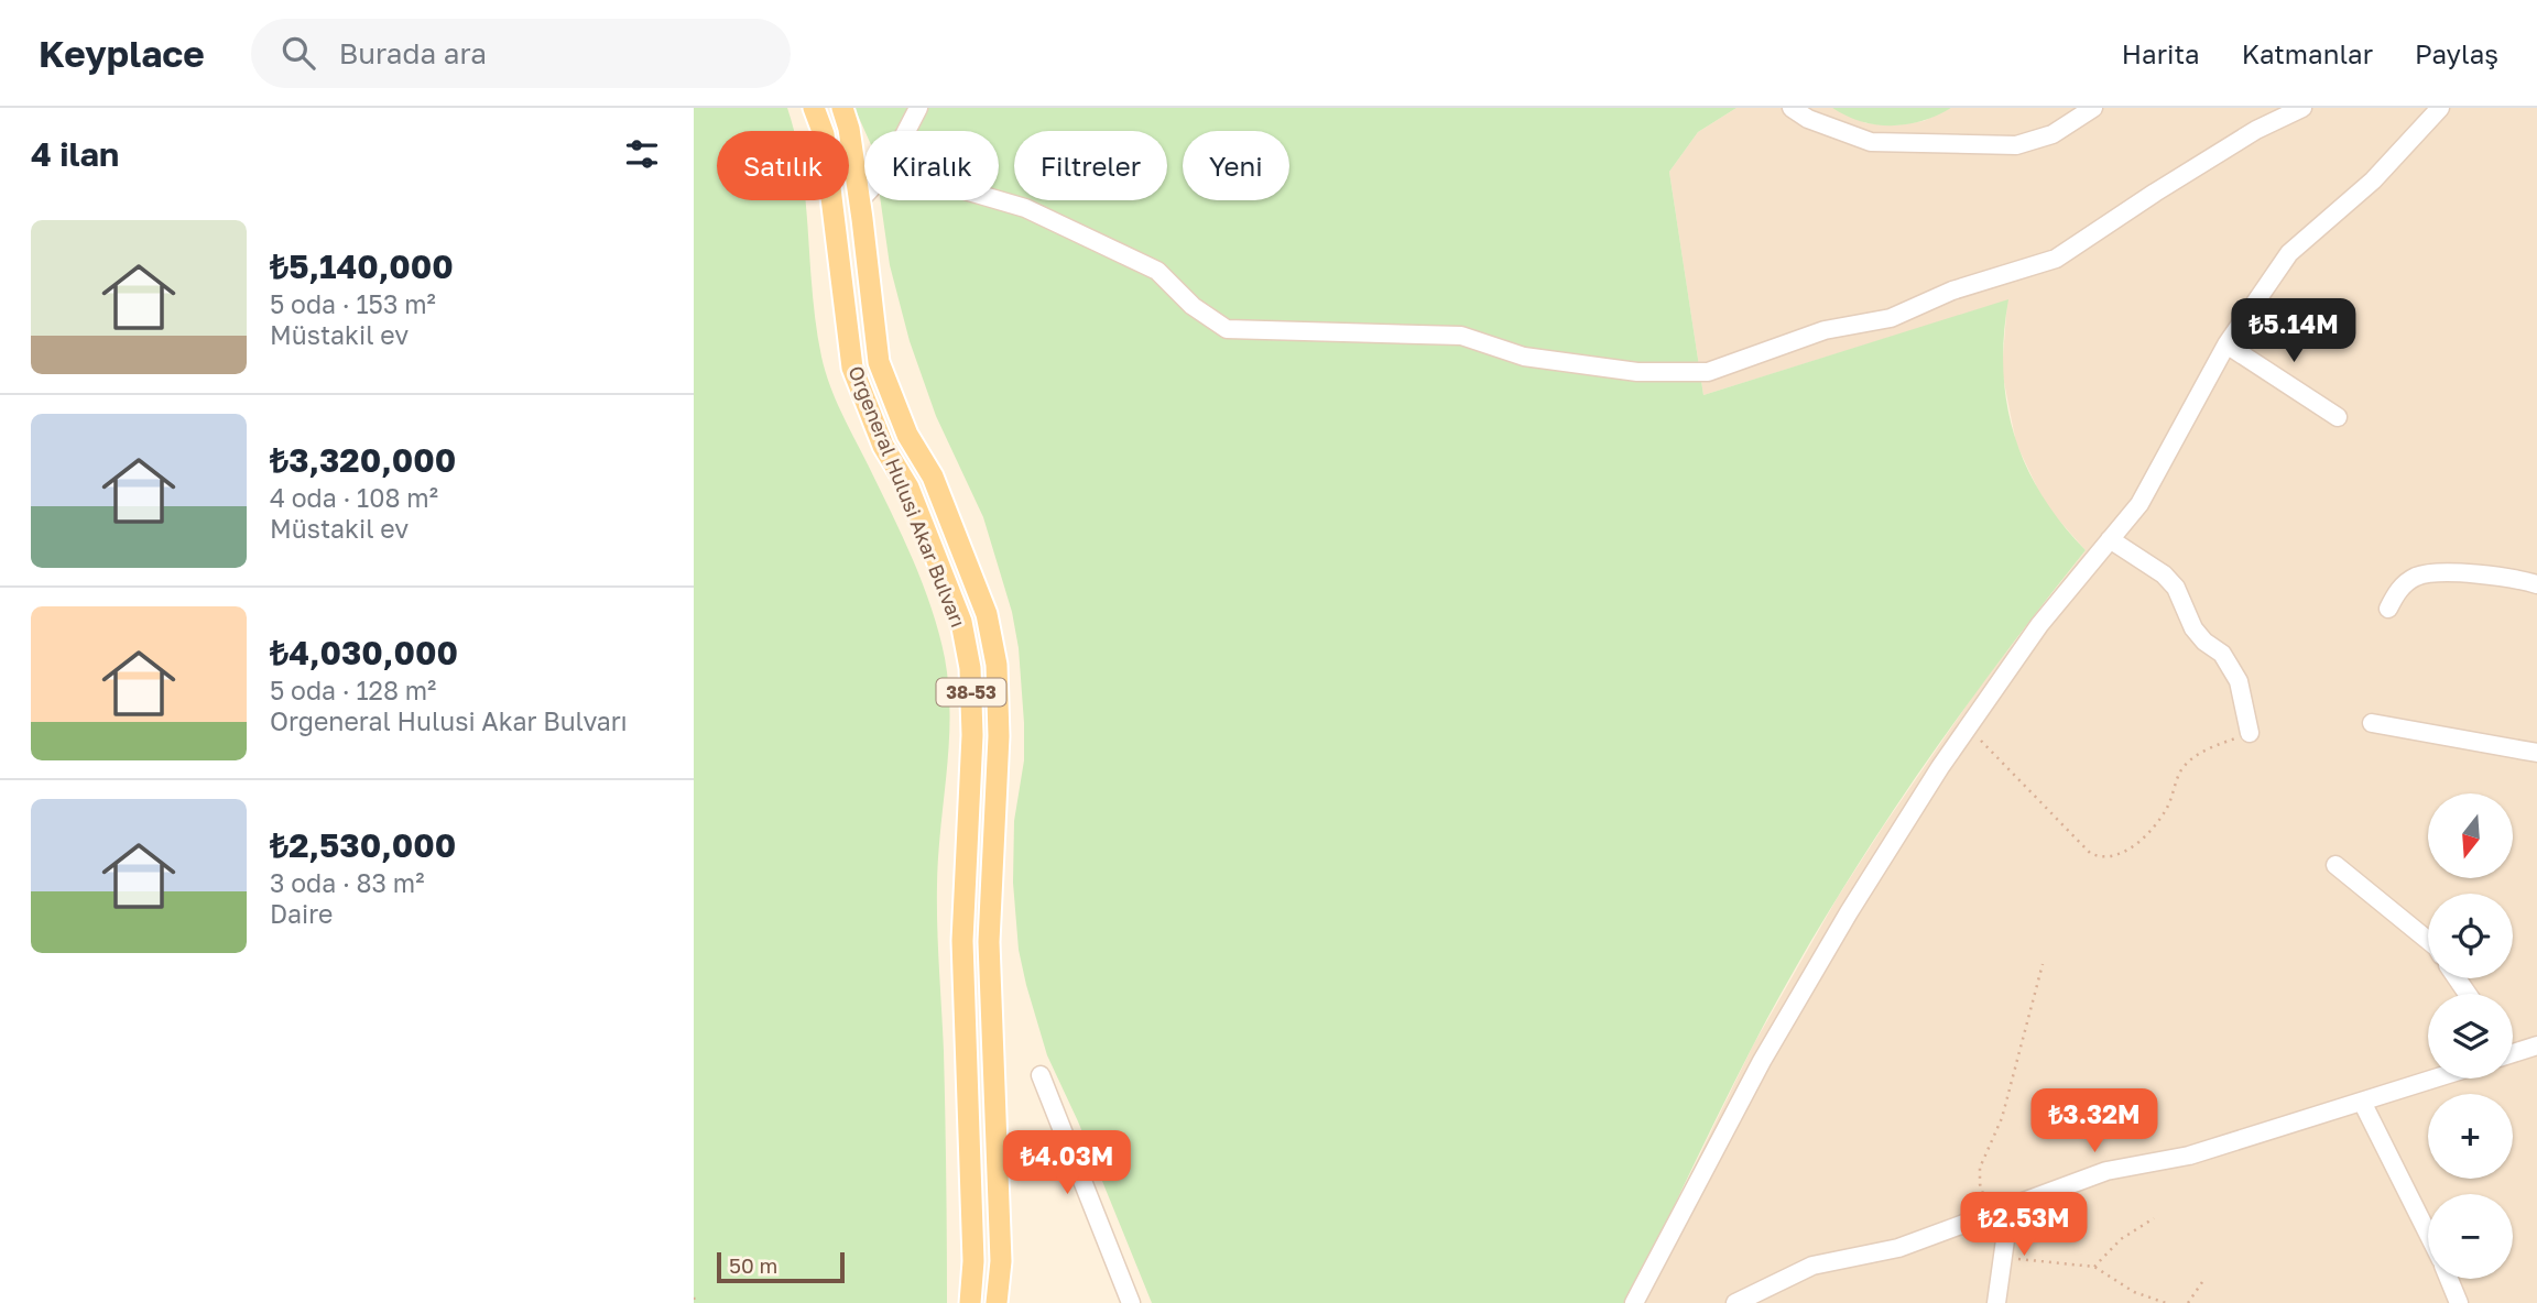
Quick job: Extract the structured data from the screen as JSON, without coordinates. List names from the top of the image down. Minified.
{"streets":{"main road":["Orgeneral Hulusi Akar Bulvarı","38-53"]},"scale_bar":"50 m","north":"bottom","page":{"header":"Keyplace","search":"Burada ara","nav":["Harita","Katmanlar","Paylaş"],"heading":"4 ilan","chip":["Satılık","Kiralık","Filtreler","Yeni"],"list":[{"name":"₺5,140,000","note":"5 oda · 153 m² · Müstakil ev"},{"name":"₺3,320,000","note":"4 oda · 108 m² · Müstakil ev"},{"name":"₺4,030,000","note":"5 oda · 128 m² · Orgeneral Hulusi Akar Bulvarı"},{"name":"₺2,530,000","note":"3 oda · 83 m² · Daire"}],"price":["₺5.14M","₺3.32M","₺4.03M","₺2.53M"],"map_buttons":["+","−"],"scale":"50 m"}}
